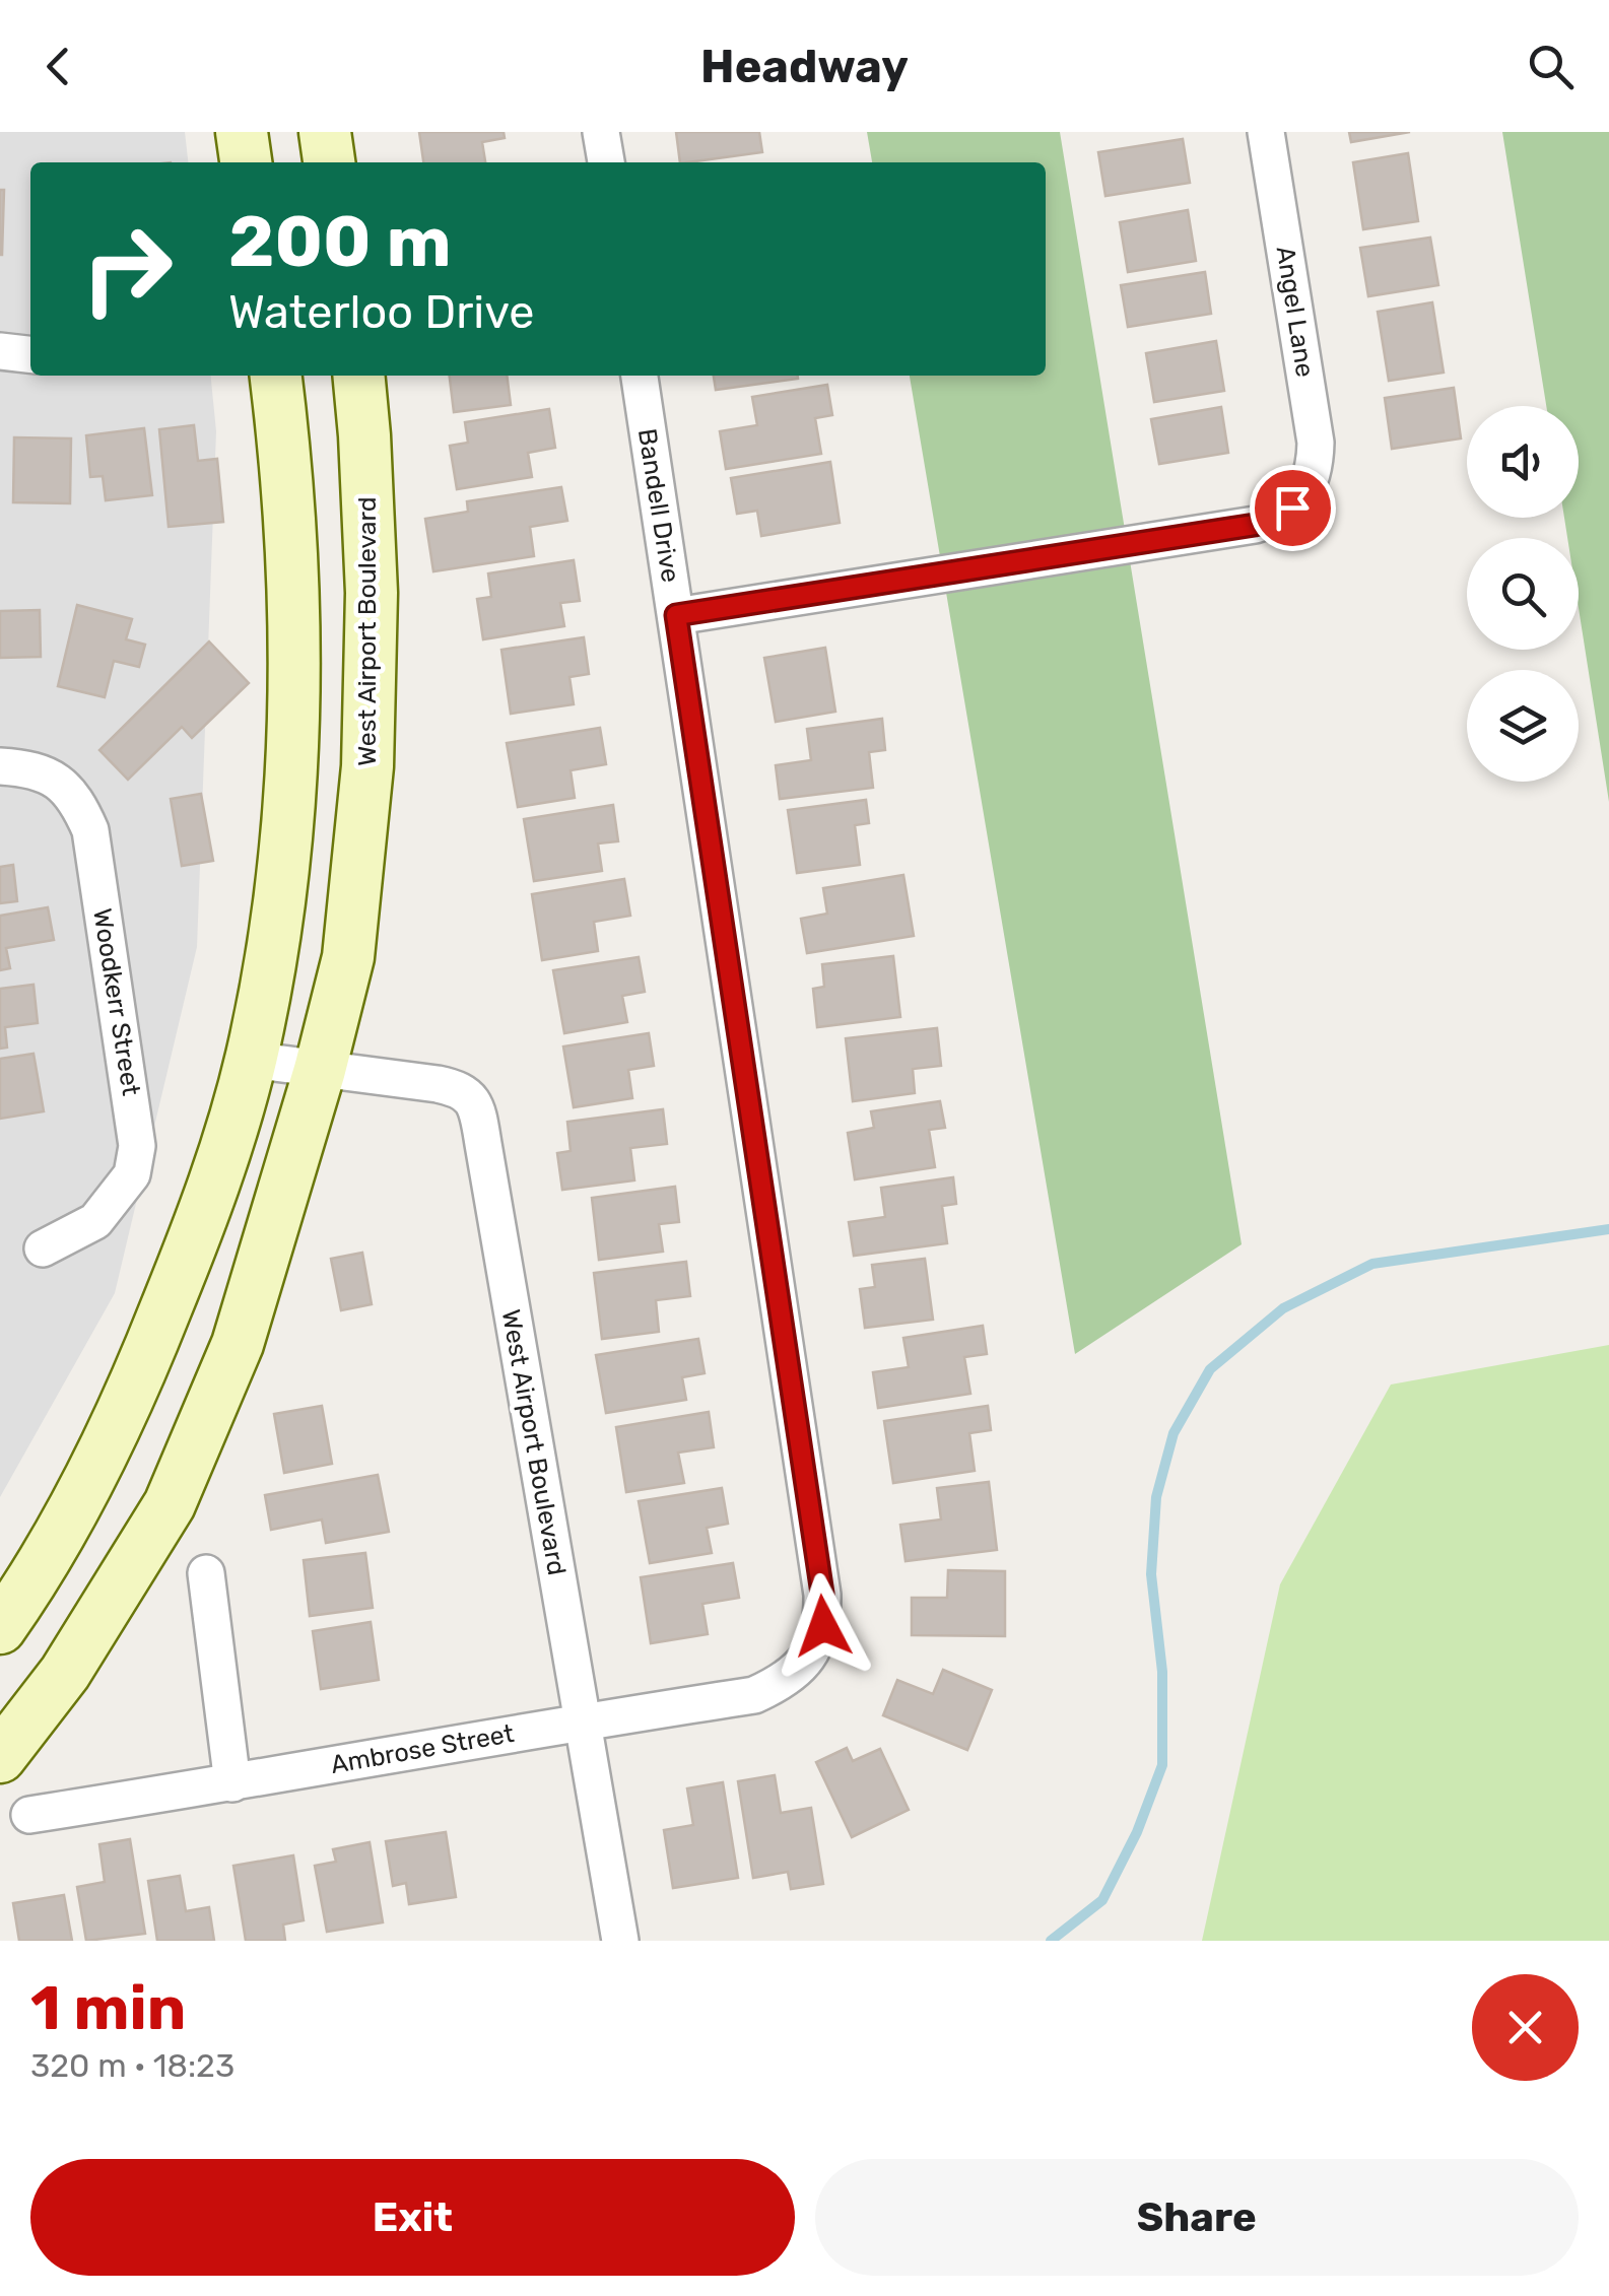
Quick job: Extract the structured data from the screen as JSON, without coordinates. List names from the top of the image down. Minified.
{"streets":{"main road":["West Airport Boulevard"],"street":["Angel Lane","Bandell Drive","Woodkerr Street","Ambrose Street"]},"crossings":[["Angel Lane","Bandell Drive"],["Bandell Drive","Ambrose Street"],["West Airport Boulevard","Ambrose Street"]],"page":{"header":"Headway","turn":["200 m","Waterloo Drive"],"heading":["1 min","320 m · 18:23"],"buttons":["Exit","Share"]}}
